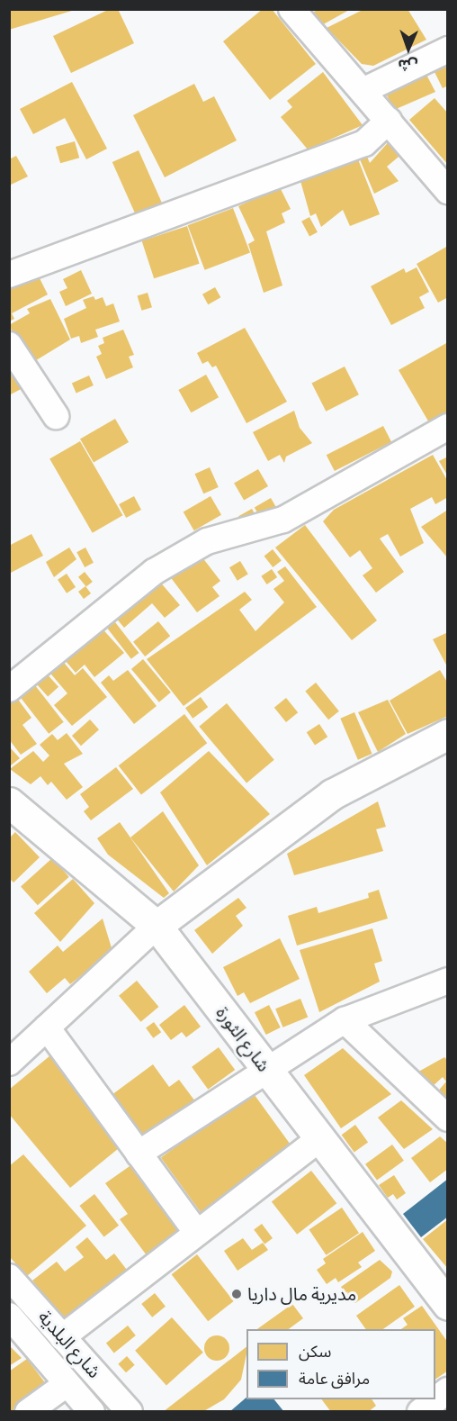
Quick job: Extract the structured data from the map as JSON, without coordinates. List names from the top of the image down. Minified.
{"streets":{"main road":["شارع الثورة"],"street":["شارع البلدية"]},"places":["مديرية مال داريا"],"legend":["سكن","مرافق عامة"],"north":"bottom"}
